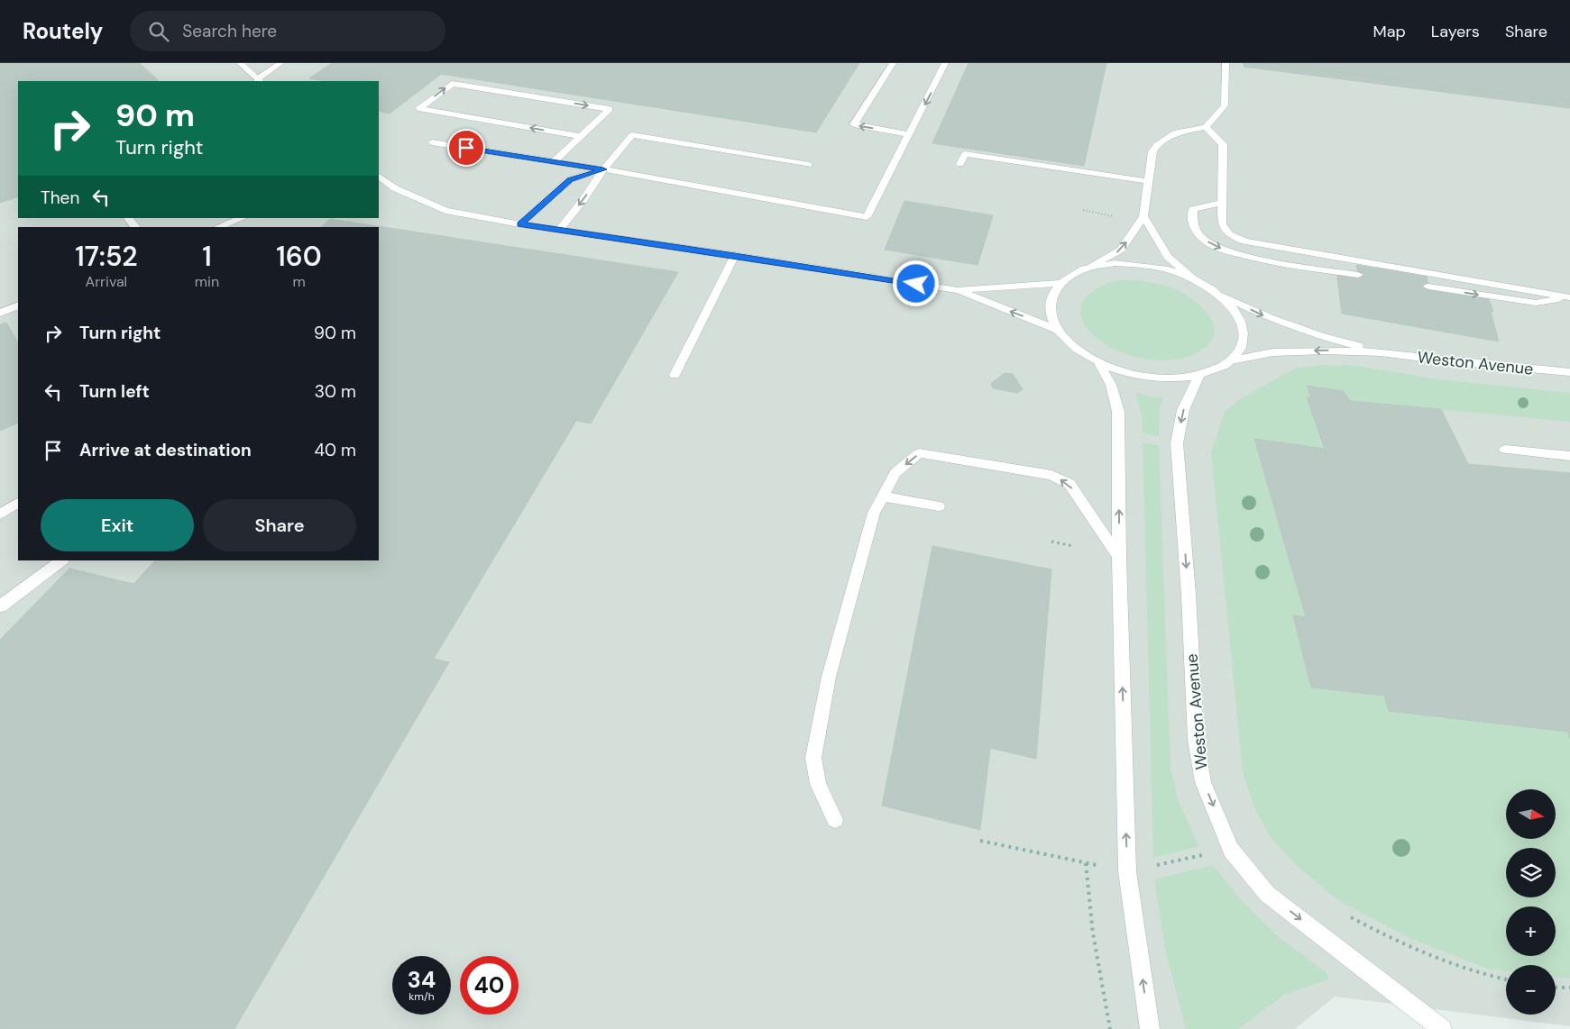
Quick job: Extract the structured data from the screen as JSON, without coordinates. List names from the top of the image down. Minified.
{"streets":{"street":["Weston Avenue"]},"north":"right","page":{"header":"Routely","search":"Search here","nav":["Map","Layers","Share"],"turn":["90 m","Turn right"],"then":"Then","eta":["17:52","Arrival","1","min","160","m"],"list":[{"name":"Turn right","value":"90 m"},{"name":"Turn left","value":"30 m"},{"name":"Arrive at destination","value":"40 m"}],"buttons":["Exit","Share"],"map_buttons":["+","−"],"speed":"34 km/h","limit":"40"}}
